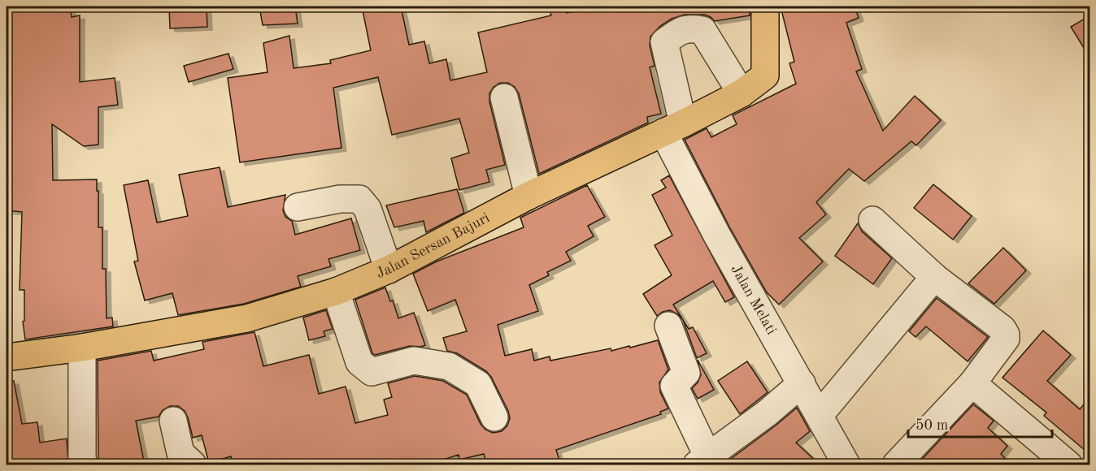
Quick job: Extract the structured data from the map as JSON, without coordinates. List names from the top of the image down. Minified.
{"streets":{"main road":["Jalan Sersan Bajuri"],"street":["Jalan Melati"]},"crossings":[["Jalan Sersan Bajuri","Jalan Melati"]],"scale_bar":"50 m"}
